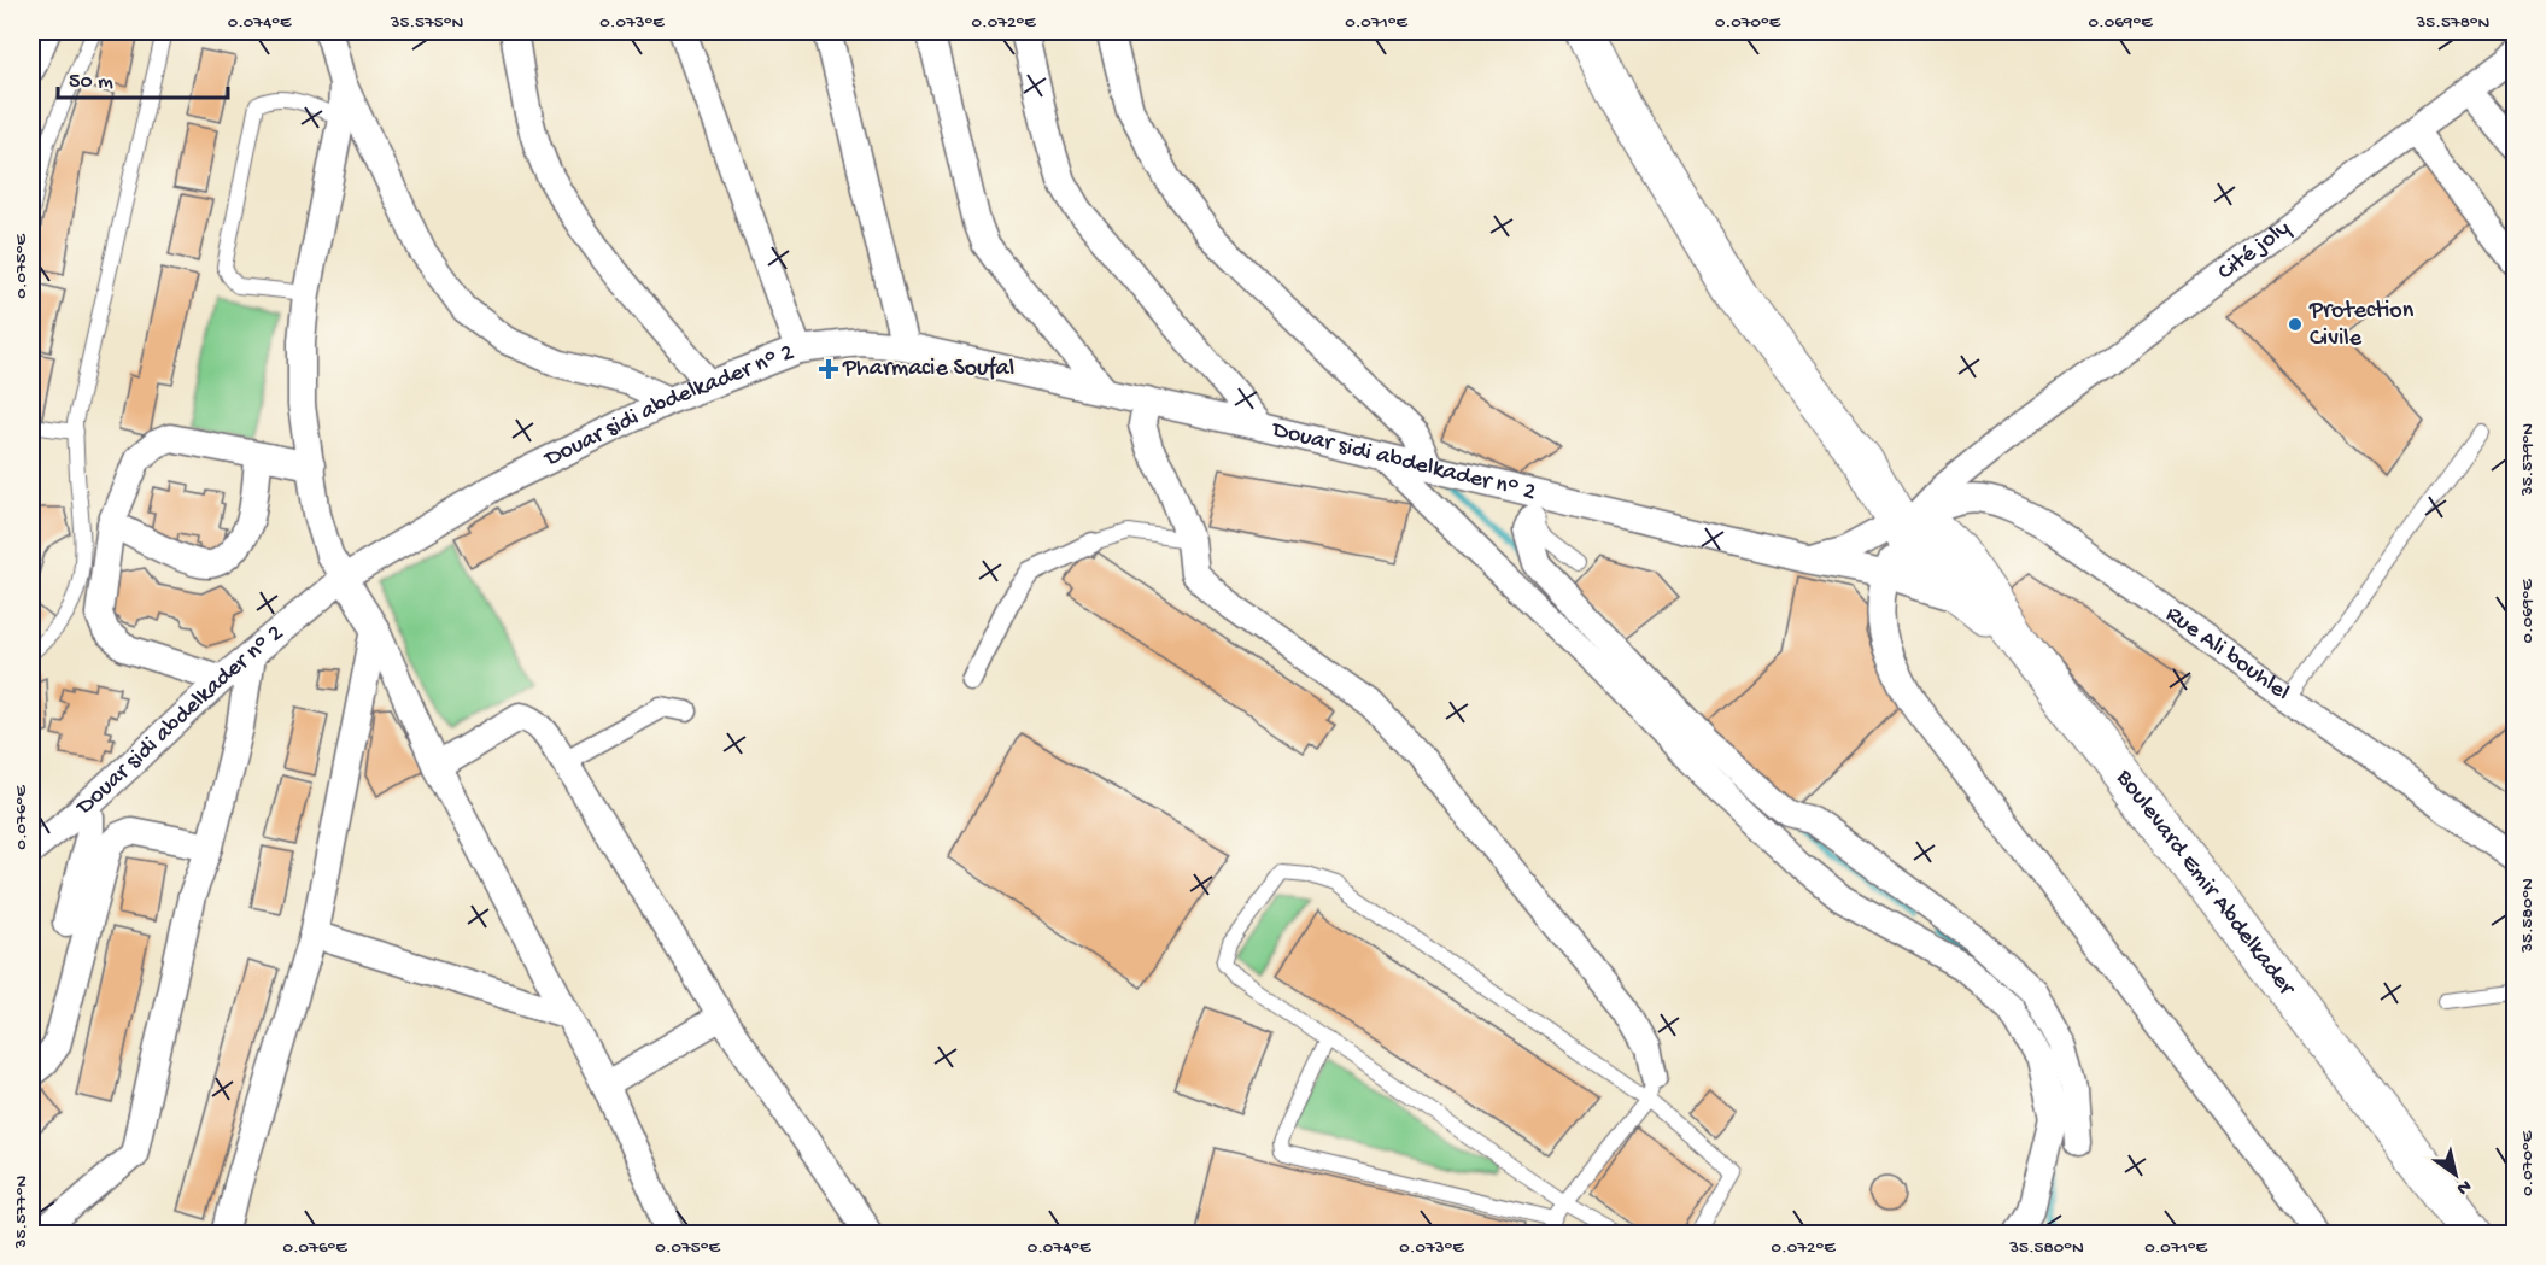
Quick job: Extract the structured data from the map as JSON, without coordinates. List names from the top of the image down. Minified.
{"streets":{"main road":["Boulevard Emir Abdelkader"],"street":["Cité joly","Douar sidi abdelkader n° 2","Rue Ali bouhlel"]},"crossings":[["Cité joly","Douar sidi abdelkader n° 2"],["Cité joly","Boulevard Emir Abdelkader"],["Douar sidi abdelkader n° 2","Boulevard Emir Abdelkader"]],"places":{"other":["Protection Civile"],"health":["Pharmacie Soufal"]},"scale_bar":"50 m","north":"bottom right","coordinates":["0.074°E","35.575°N","0.073°E","0.072°E","0.071°E","0.070°E","0.069°E","35.578°N","0.075°E","35.579°N","0.076°E","35.580°N","35.577°N"]}
